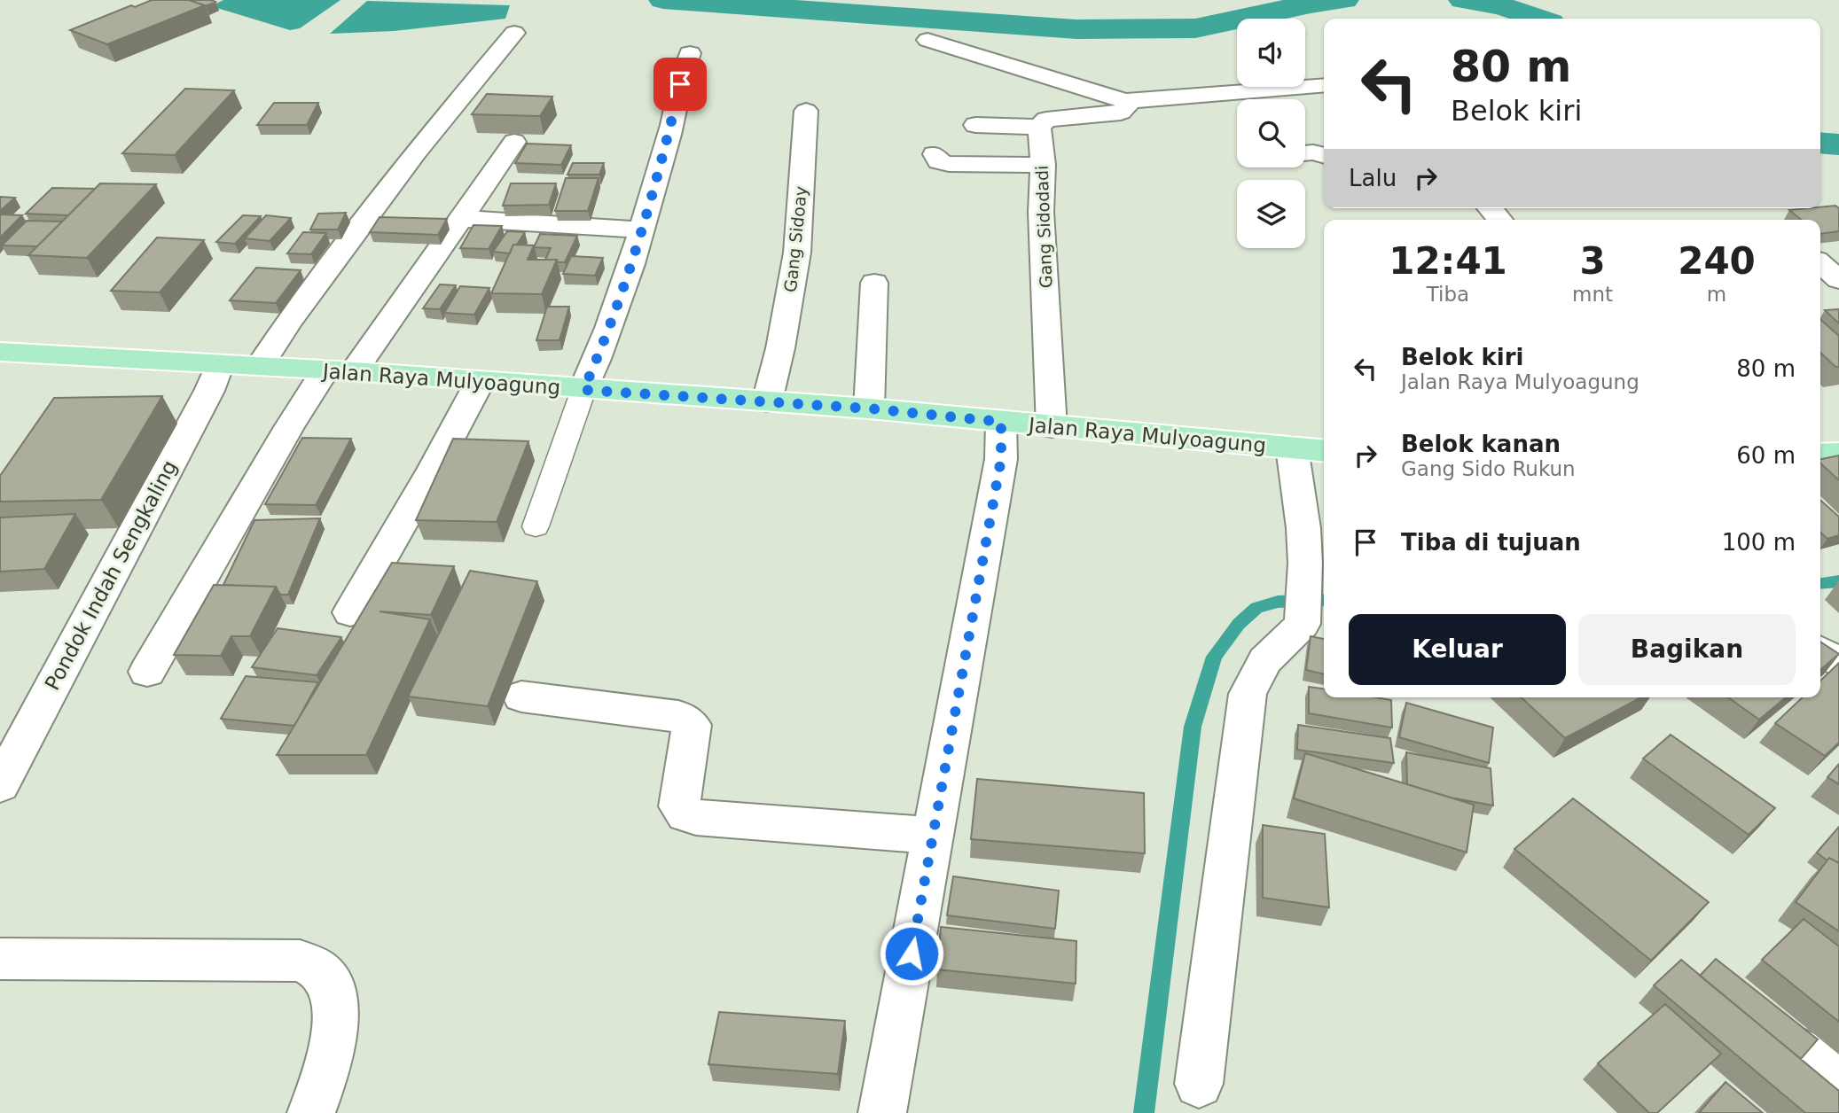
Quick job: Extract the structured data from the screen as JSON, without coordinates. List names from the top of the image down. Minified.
{"streets":{"main road":["Jalan Raya Mulyoagung"],"street":["Gang Sidodadi","Gang Sidoay","Pondok Indah Sengkaling"]},"crossings":[["Gang Sidodadi","Jalan Raya Mulyoagung"],["Gang Sidoay","Jalan Raya Mulyoagung"],["Jalan Raya Mulyoagung","Pondok Indah Sengkaling"]],"page":{"turn":["80 m","Belok kiri"],"then":"Lalu","eta":["12:41","Tiba","3","mnt","240","m"],"list":[{"name":"Belok kiri","note":"Jalan Raya Mulyoagung","value":"80 m"},{"name":"Belok kanan","note":"Gang Sido Rukun","value":"60 m"},{"name":"Tiba di tujuan","value":"100 m"}],"buttons":["Keluar","Bagikan"]}}
